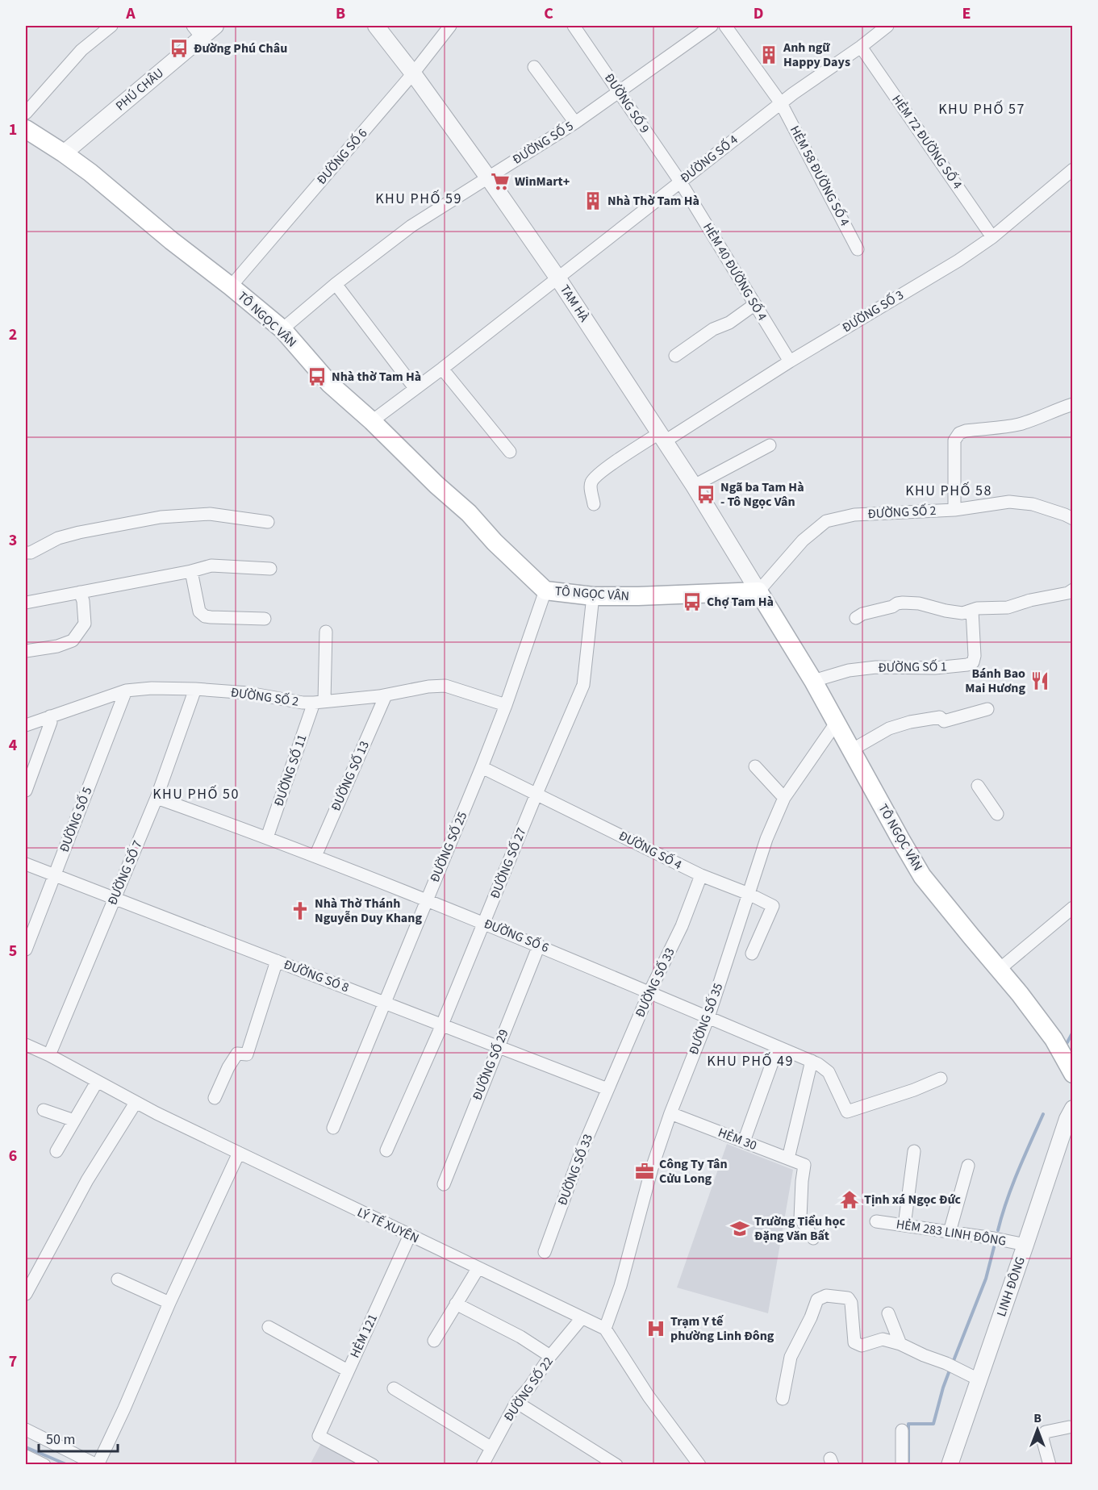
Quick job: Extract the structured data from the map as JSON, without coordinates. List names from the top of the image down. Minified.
{"streets":{"main road":["TÔ NGỌC VÂN"],"street":["PHÚ CHÂU","ĐƯỜNG SỐ 9","HẺM 72 ĐƯỜNG SỐ 4","ĐƯỜNG SỐ 5","ĐƯỜNG SỐ 6","ĐƯỜNG SỐ 4","HẺM 58 ĐƯỜNG SỐ 4","HẺM 40 ĐƯỜNG SỐ 4","TAM HÀ","ĐƯỜNG SỐ 3","ĐƯỜNG SỐ 2","ĐƯỜNG SỐ 1","ĐƯỜNG SỐ 11","ĐƯỜNG SỐ 13","ĐƯỜNG SỐ 25","ĐƯỜNG SỐ 27","ĐƯỜNG SỐ 7","ĐƯỜNG SÓ 8","ĐƯỜNG SỐ 33","ĐƯỜNG SỐ 35","ĐƯỜNG SỐ 29","HẺM 30","LÝ TẾ XUYÊN","HẺM 283 LINH ĐÔNG","LINH ĐÔNG","HẺM 121","ĐƯỜNG SỐ 22"]},"crossings":[["PHÚ CHÂU","TÔ NGỌC VÂN"],["ĐƯỜNG SỐ 9","ĐƯỜNG SỐ 5"],["ĐƯỜNG SỐ 9","ĐƯỜNG SỐ 4"],["ĐƯỜNG SỐ 9","HẺM 40 ĐƯỜNG SỐ 4"],["HẺM 72 ĐƯỜNG SỐ 4","ĐƯỜNG SỐ 4"],["HẺM 72 ĐƯỜNG SỐ 4","ĐƯỜNG SỐ 3"],["ĐƯỜNG SỐ 5","TAM HÀ"],["ĐƯỜNG SỐ 5","TÔ NGỌC VÂN"],["ĐƯỜNG SỐ 5","ĐƯỜNG SỐ 2"],["ĐƯỜNG SỐ 5","ĐƯỜNG SÓ 8"],["ĐƯỜNG SỐ 6","TAM HÀ"],["ĐƯỜNG SỐ 6","TÔ NGỌC VÂN"],["ĐƯỜNG SỐ 6","ĐƯỜNG SỐ 11"],["ĐƯỜNG SỐ 6","ĐƯỜNG SỐ 13"],["ĐƯỜNG SỐ 6","ĐƯỜNG SỐ 25"],["ĐƯỜNG SỐ 6","ĐƯỜNG SỐ 27"],["ĐƯỜNG SỐ 6","ĐƯỜNG SỐ 7"],["ĐƯỜNG SỐ 6","ĐƯỜNG SỐ 33"],["ĐƯỜNG SỐ 6","ĐƯỜNG SỐ 35"],["ĐƯỜNG SỐ 6","ĐƯỜNG SỐ 29"],["ĐƯỜNG SỐ 4","HẺM 58 ĐƯỜNG SỐ 4"],["ĐƯỜNG SỐ 4","HẺM 40 ĐƯỜNG SỐ 4"],["ĐƯỜNG SỐ 4","TAM HÀ"],["ĐƯỜNG SỐ 4","TÔ NGỌC VÂN"],["ĐƯỜNG SỐ 4","ĐƯỜNG SỐ 25"],["ĐƯỜNG SỐ 4","ĐƯỜNG SỐ 27"],["ĐƯỜNG SỐ 4","ĐƯỜNG SỐ 33"],["ĐƯỜNG SỐ 4","ĐƯỜNG SỐ 35"],["HẺM 40 ĐƯỜNG SỐ 4","ĐƯỜNG SỐ 3"],["TAM HÀ","ĐƯỜNG SỐ 3"],["TAM HÀ","TÔ NGỌC VÂN"],["TAM HÀ","ĐƯỜNG SỐ 2"],["TÔ NGỌC VÂN","ĐƯỜNG SỐ 2"],["TÔ NGỌC VÂN","ĐƯỜNG SỐ 1"],["TÔ NGỌC VÂN","ĐƯỜNG SỐ 25"],["TÔ NGỌC VÂN","ĐƯỜNG SỐ 27"],["TÔ NGỌC VÂN","ĐƯỜNG SỐ 35"],["ĐƯỜNG SỐ 2","ĐƯỜNG SỐ 11"],["ĐƯỜNG SỐ 2","ĐƯỜNG SỐ 13"],["ĐƯỜNG SỐ 2","ĐƯỜNG SỐ 25"],["ĐƯỜNG SỐ 2","ĐƯỜNG SỐ 7"],["ĐƯỜNG SỐ 25","ĐƯỜNG SÓ 8"],["ĐƯỜNG SỐ 27","ĐƯỜNG SÓ 8"],["ĐƯỜNG SỐ 7","ĐƯỜNG SÓ 8"],["ĐƯỜNG SỐ 7","LÝ TẾ XUYÊN"],["ĐƯỜNG SÓ 8","ĐƯỜNG SỐ 33"],["ĐƯỜNG SÓ 8","ĐƯỜNG SỐ 29"],["ĐƯỜNG SỐ 35","HẺM 30"],["ĐƯỜNG SỐ 35","LÝ TẾ XUYÊN"],["LÝ TẾ XUYÊN","HẺM 121"],["LÝ TẾ XUYÊN","ĐƯỜNG SỐ 22"],["HẺM 283 LINH ĐÔNG","LINH ĐÔNG"]],"districts":["KHU PHỐ 57","KHU PHỐ 59","KHU PHỐ 58","KHU PHỐ 50","KHU PHỐ 49"],"places":{"bus stop":["Đường Phú Châu","Nhà thờ Tam Hà","Ngã ba Tam Hà - Tô Ngọc Vân","Chợ Tam Hà"],"building":["Anh ngữ Happy Days","Nhà Thờ Tam Hà"],"supermarket":["WinMart+"],"restaurant":["Bánh Bao Mai Hương"],"church":["Nhà Thờ Thánh Nguyễn Duy Khang"],"office":["Công Ty Tân Cửu Long"],"temple":["Tịnh xá Ngọc Đức"],"school or university":["Trường Tiểu học Đặng Văn Bất"],"hospital":["Trạm Y tế phường Linh Đông"]},"scale_bar":"50 m","north":"top","grid":{"columns":["A","B","C","D","E"],"rows":["1","2","3","4","5","6","7"]}}
